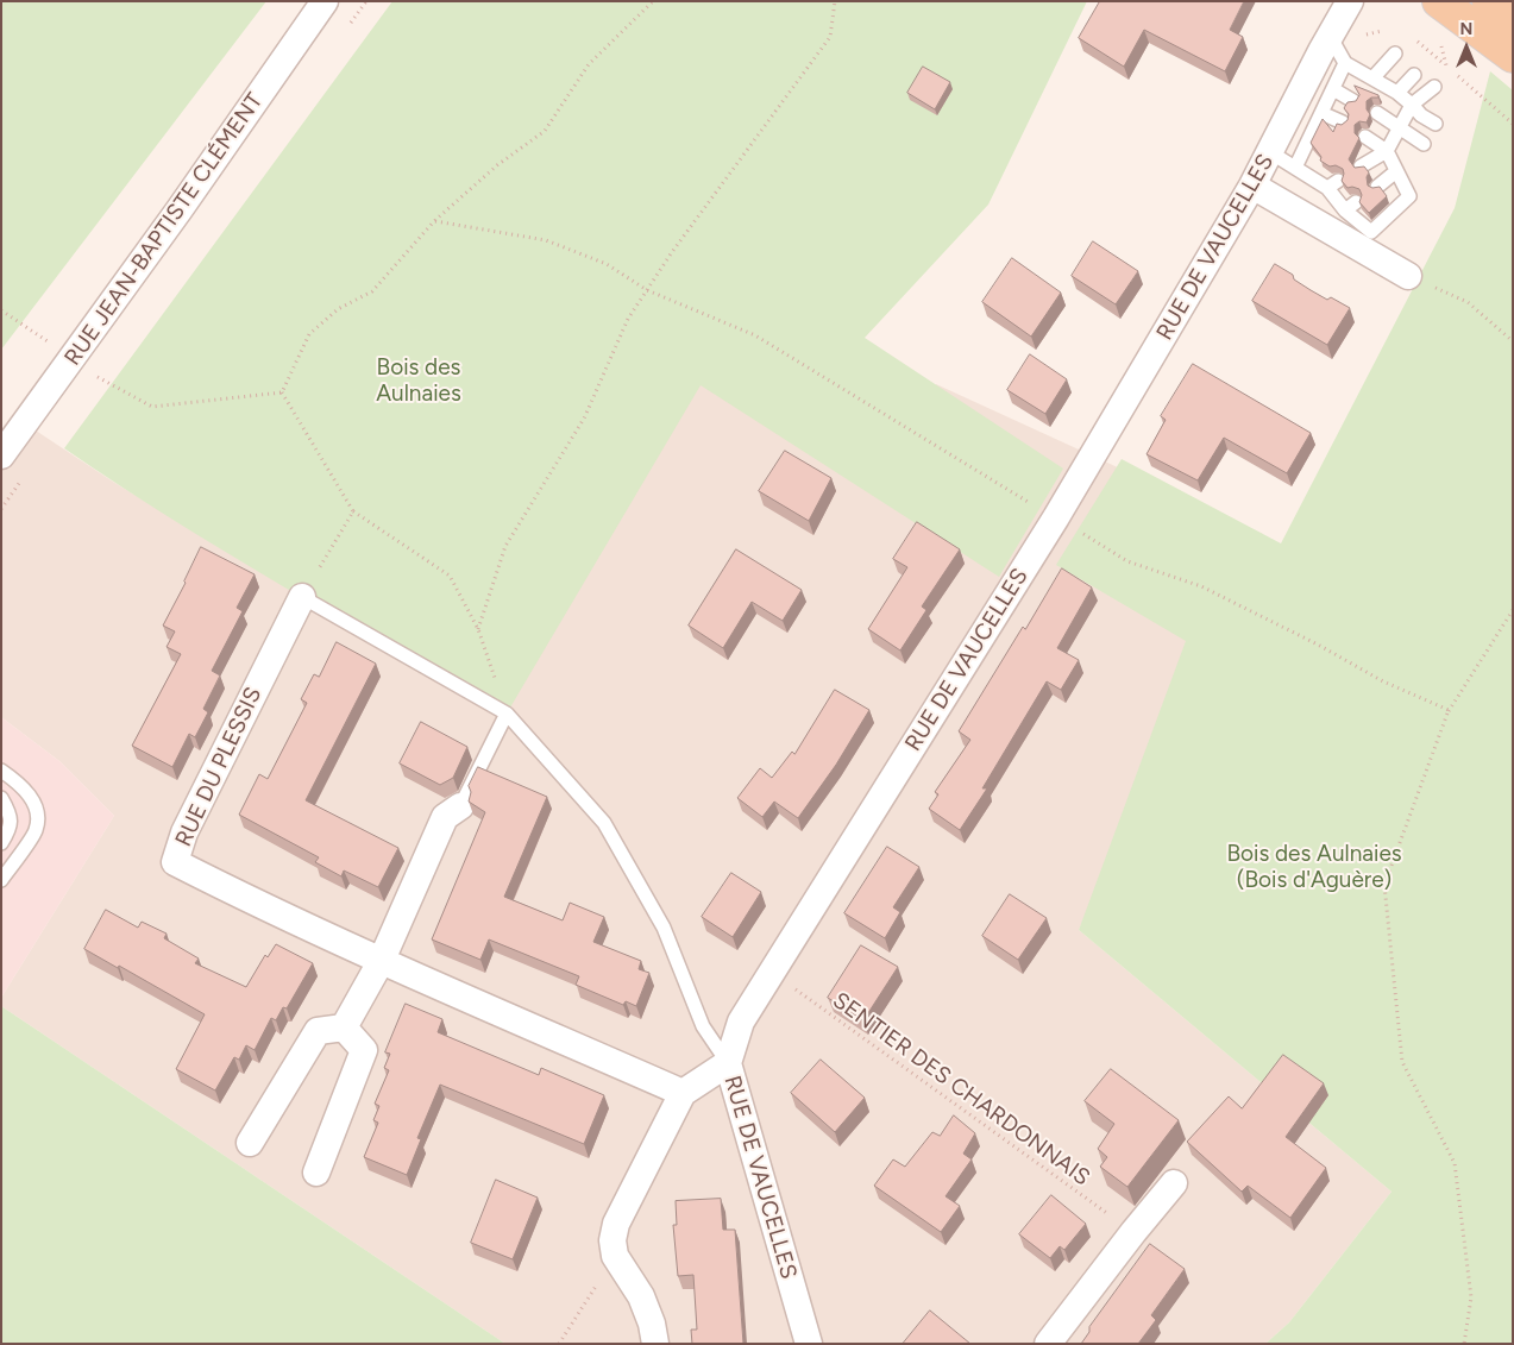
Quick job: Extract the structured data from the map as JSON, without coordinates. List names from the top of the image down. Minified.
{"streets":{"street":["RUE JEAN-BAPTISTE CLÉMENT","RUE DE VAUCELLES","RUE DU PLESSIS"],"path":["SENTIER DES CHARDONNAIS"]},"crossings":[["RUE DE VAUCELLES","SENTIER DES CHARDONNAIS"]],"parks":["Bois des Aulnaies","Bois des Aulnaies (Bois d'Aguère)"],"north":"top"}
